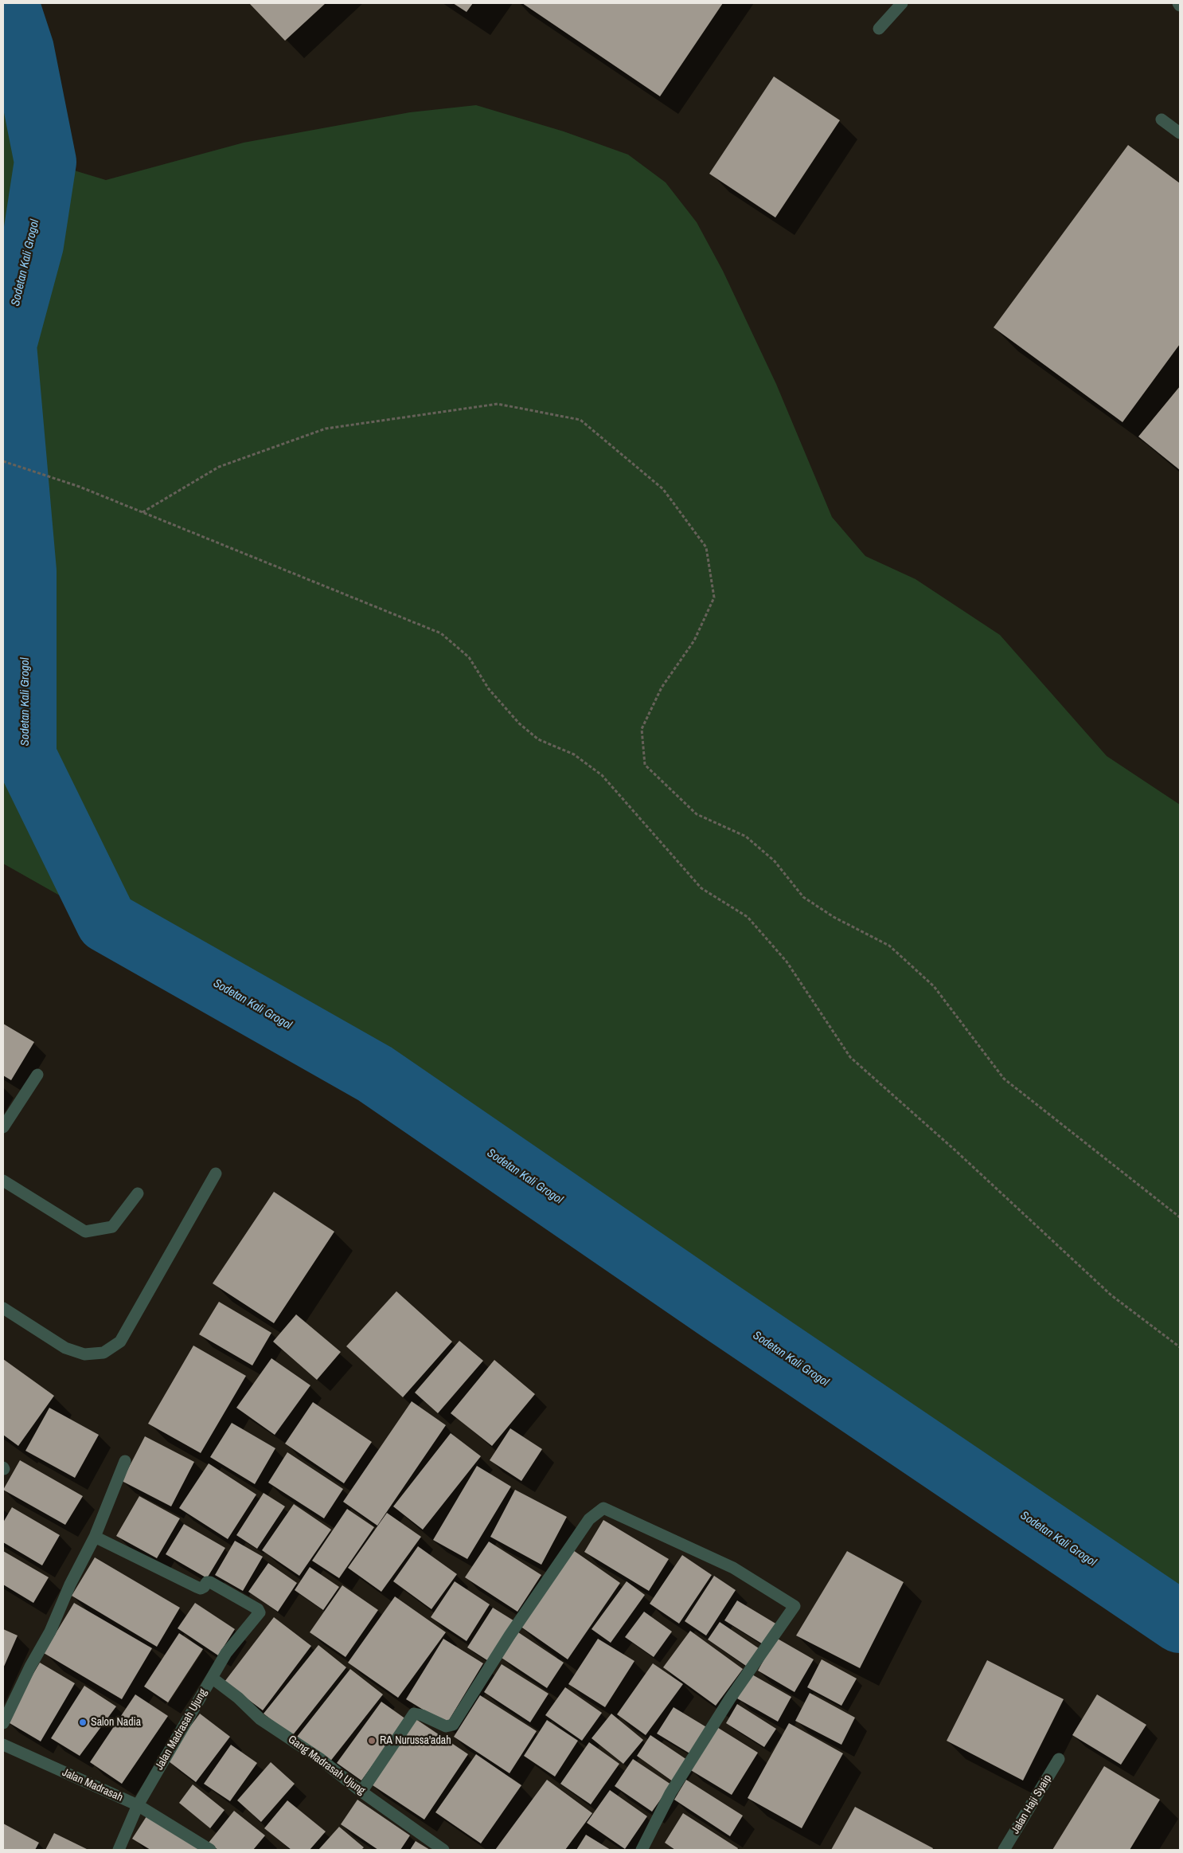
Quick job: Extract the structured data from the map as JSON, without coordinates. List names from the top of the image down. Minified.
{"streets":{"street":["Jalan Madrasah Ujung","Gang Madrasah Ujung","Jalan Madrasah","Jalan Haji Syaip"]},"crossings":[["Jalan Madrasah Ujung","Gang Madrasah Ujung"],["Jalan Madrasah Ujung","Jalan Madrasah"]],"water":["Sodetan Kali Grogol"],"places":["Salon Nadia","RA Nurussa'adah"]}
